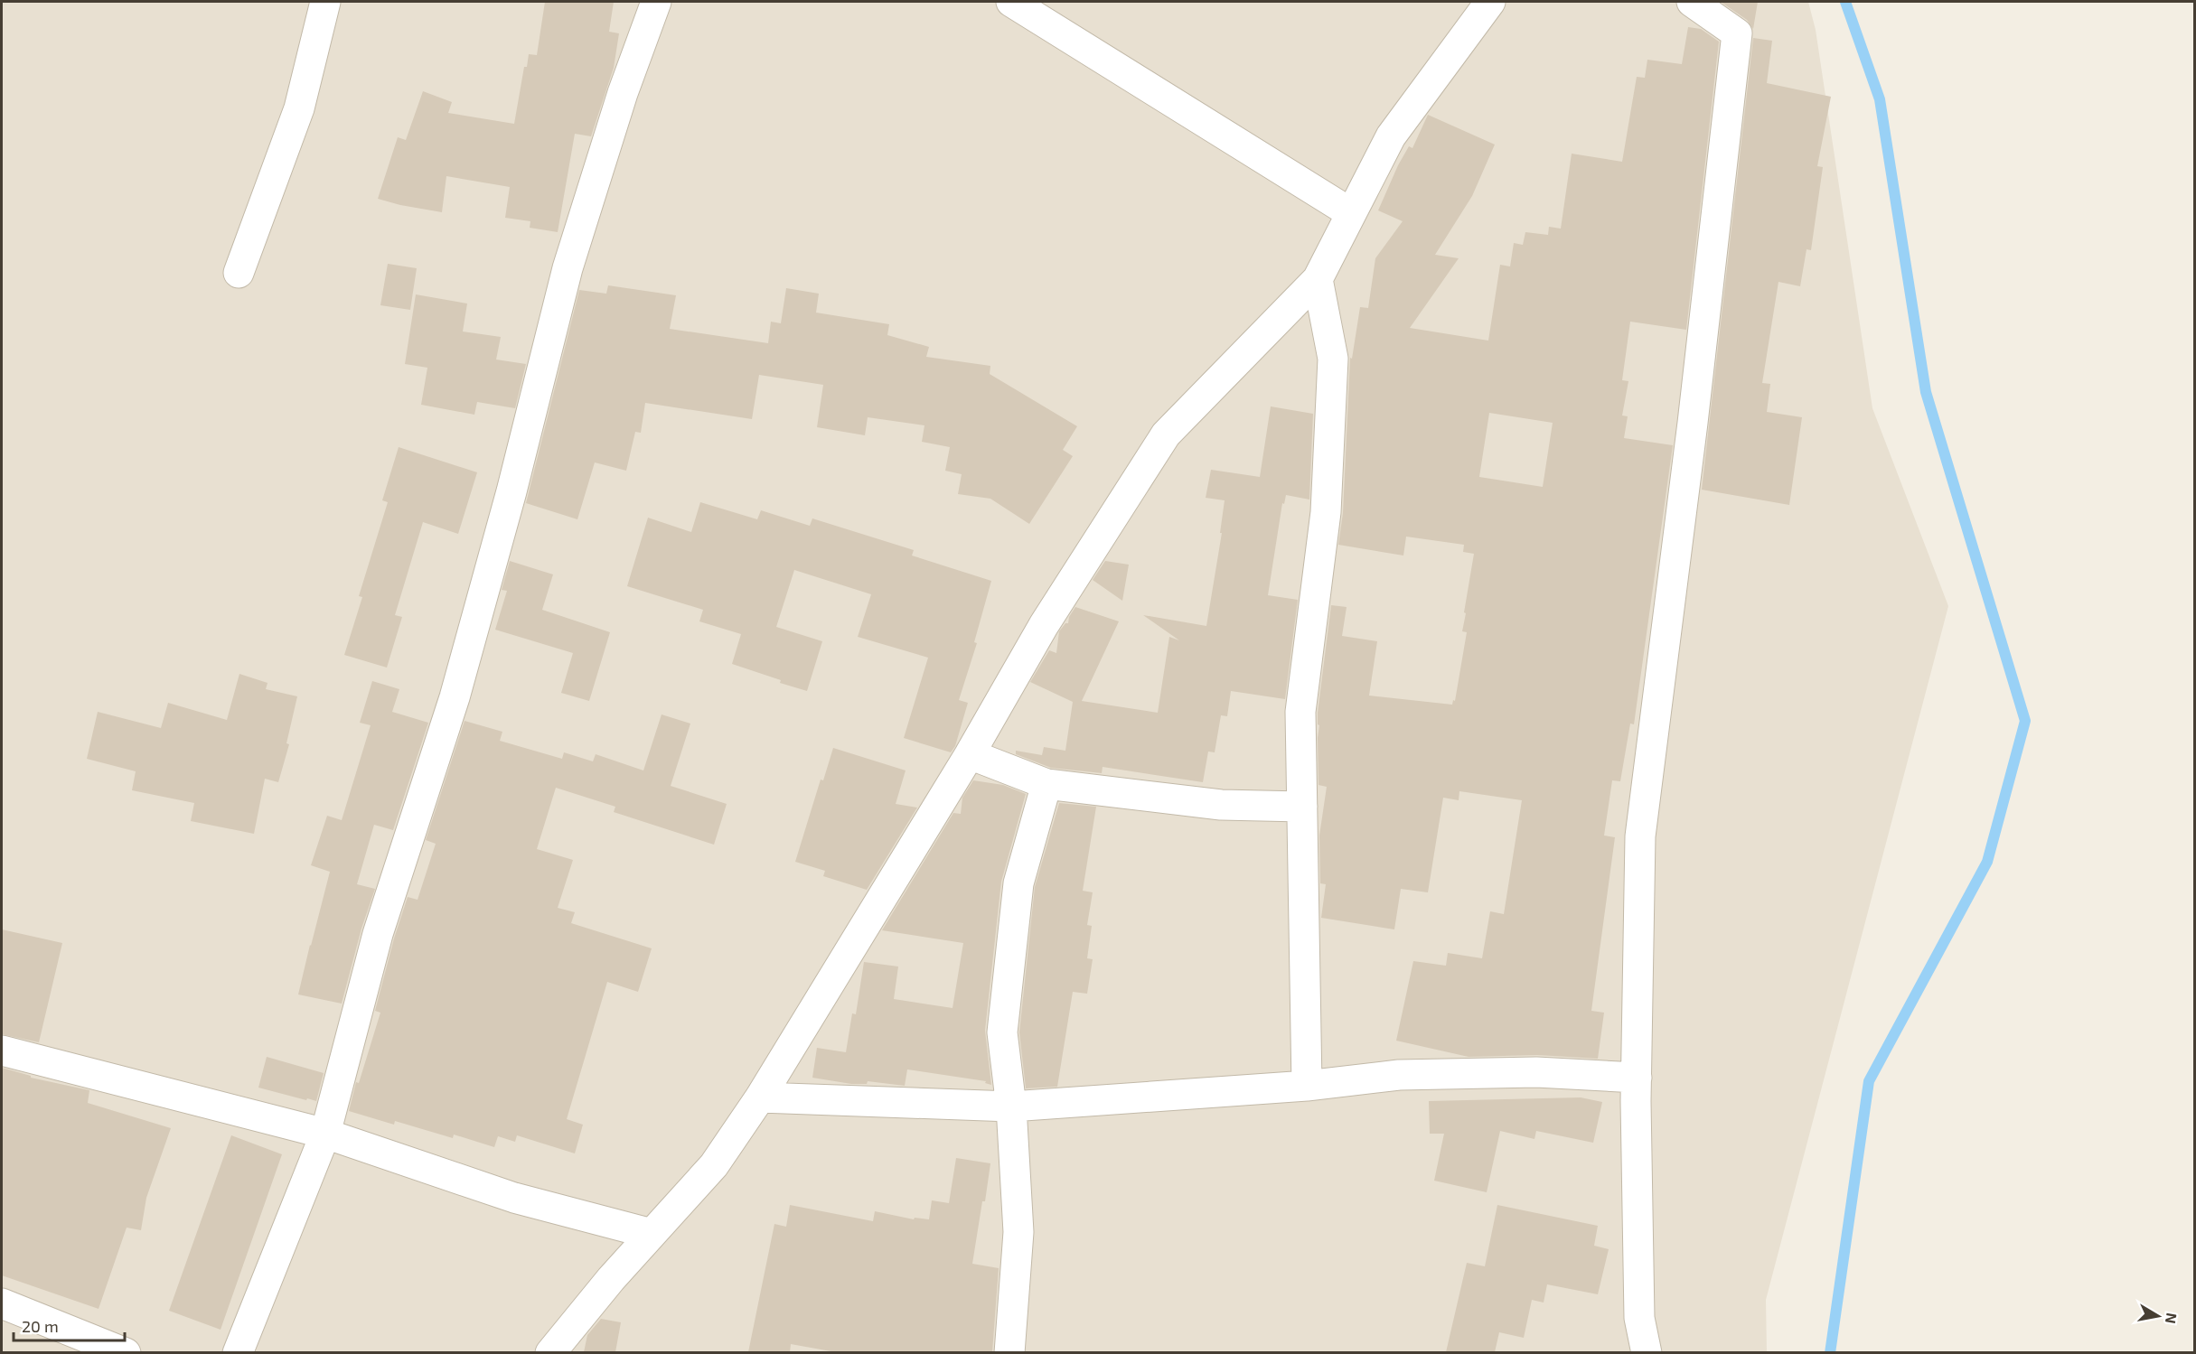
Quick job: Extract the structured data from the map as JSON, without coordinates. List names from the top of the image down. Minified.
{"scale_bar":"20 m","north":"right"}
